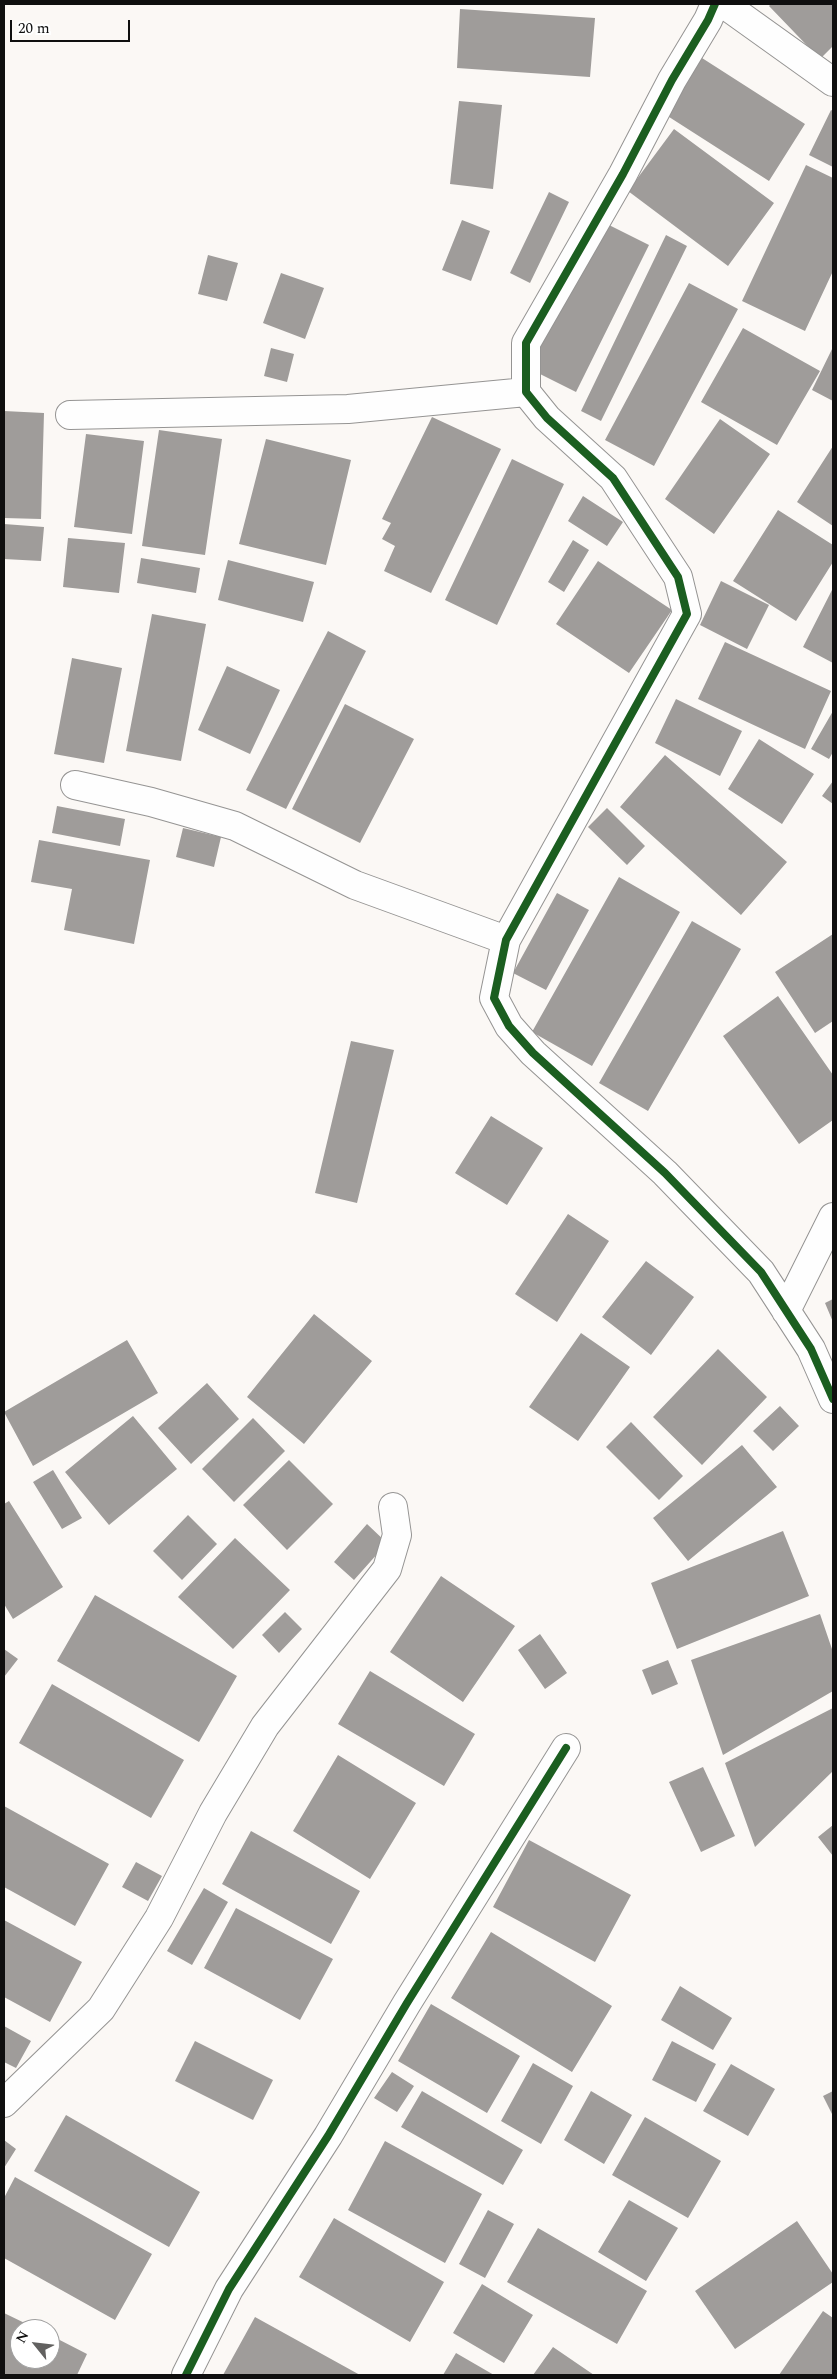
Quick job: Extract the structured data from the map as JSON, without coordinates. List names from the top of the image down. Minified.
{"scale_bar":"20 m","north":"top left"}
